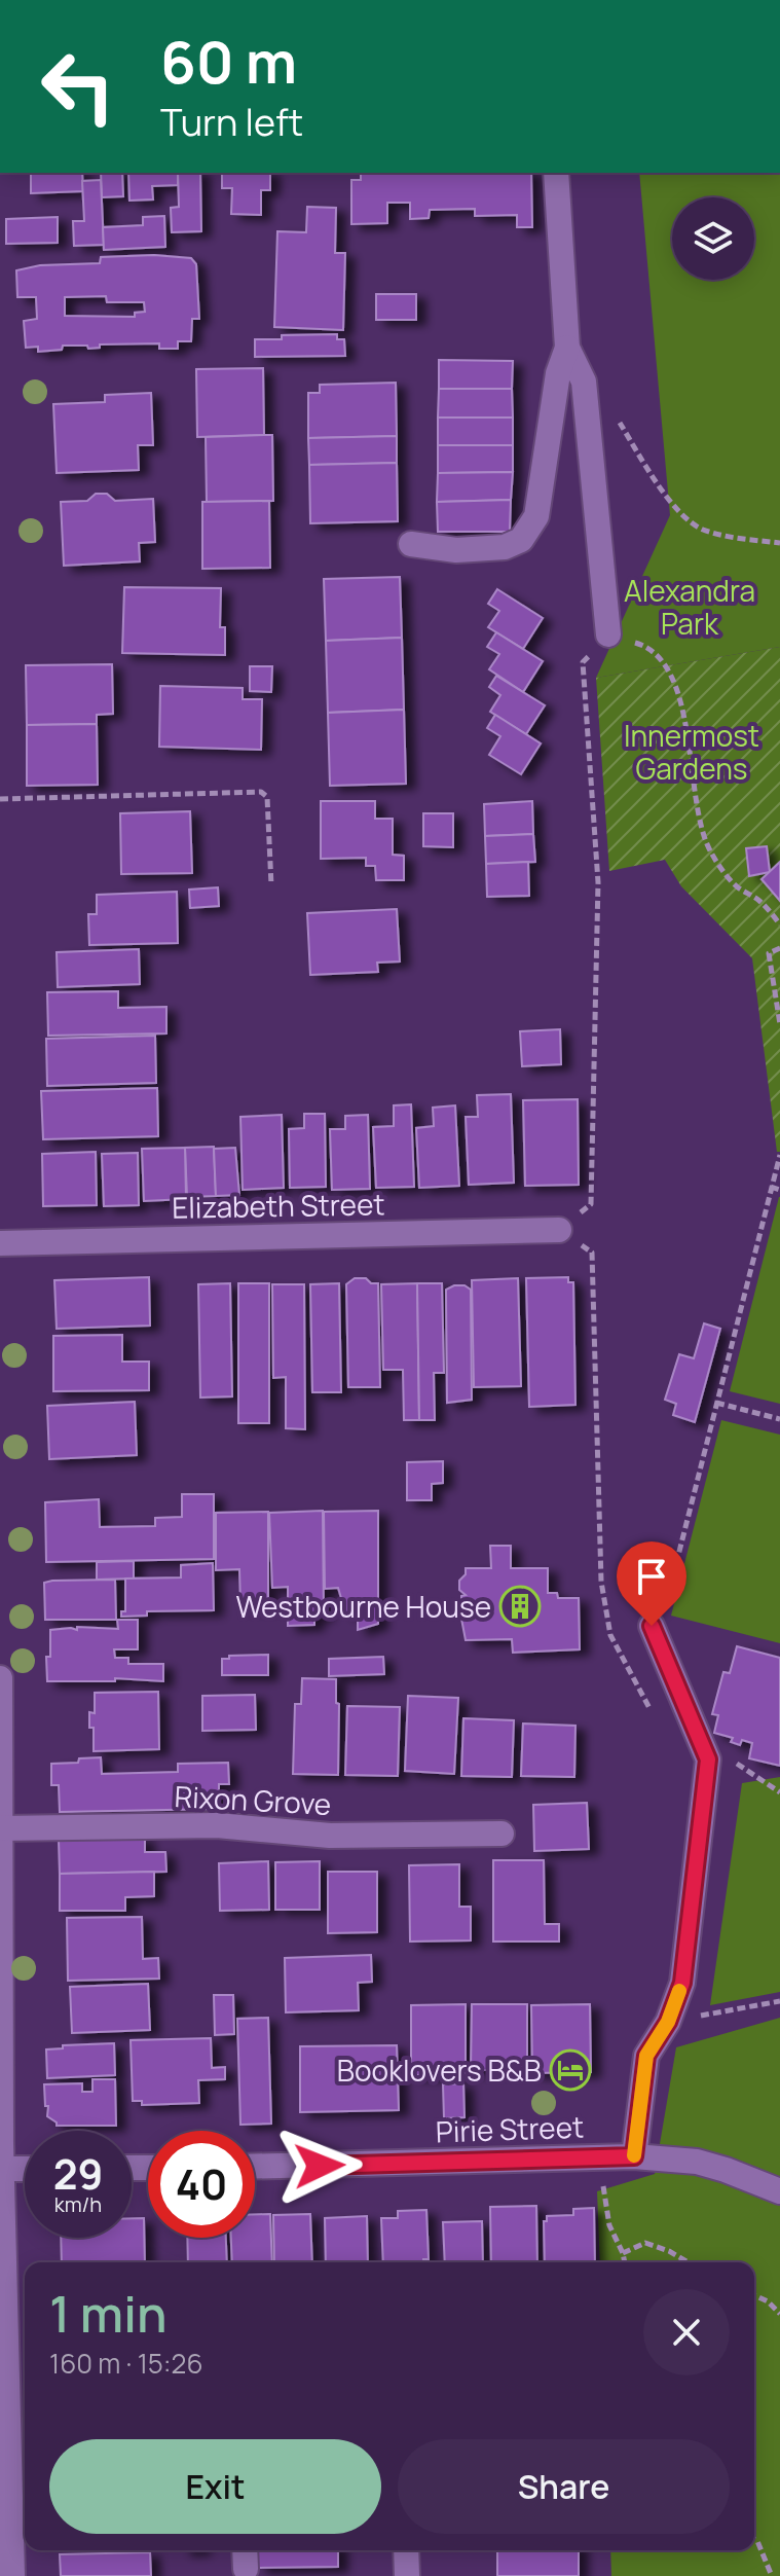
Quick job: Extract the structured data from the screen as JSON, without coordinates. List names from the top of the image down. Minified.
{"streets":{"street":["Elizabeth Street","Rixon Grove","Pirie Street"]},"parks":["Alexandra Park","Innermost Gardens"],"places":{"building":["Westbourne House"],"hotel":["Booklovers B&B"]},"page":{"turn":["60 m","Turn left"],"speed":"29 km/h","limit":"40","heading":["1 min","160 m · 15:26"],"buttons":["Exit","Share"]}}
